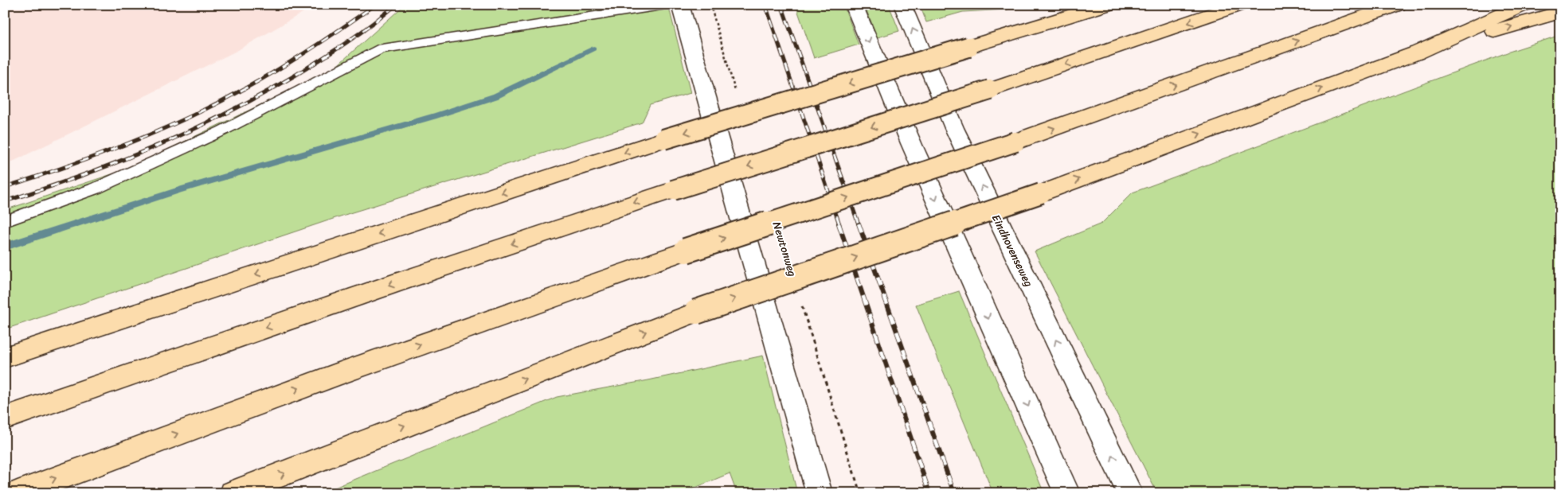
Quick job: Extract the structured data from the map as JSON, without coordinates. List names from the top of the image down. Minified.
{"streets":{"main road":["Eindhovenseweg"]}}
